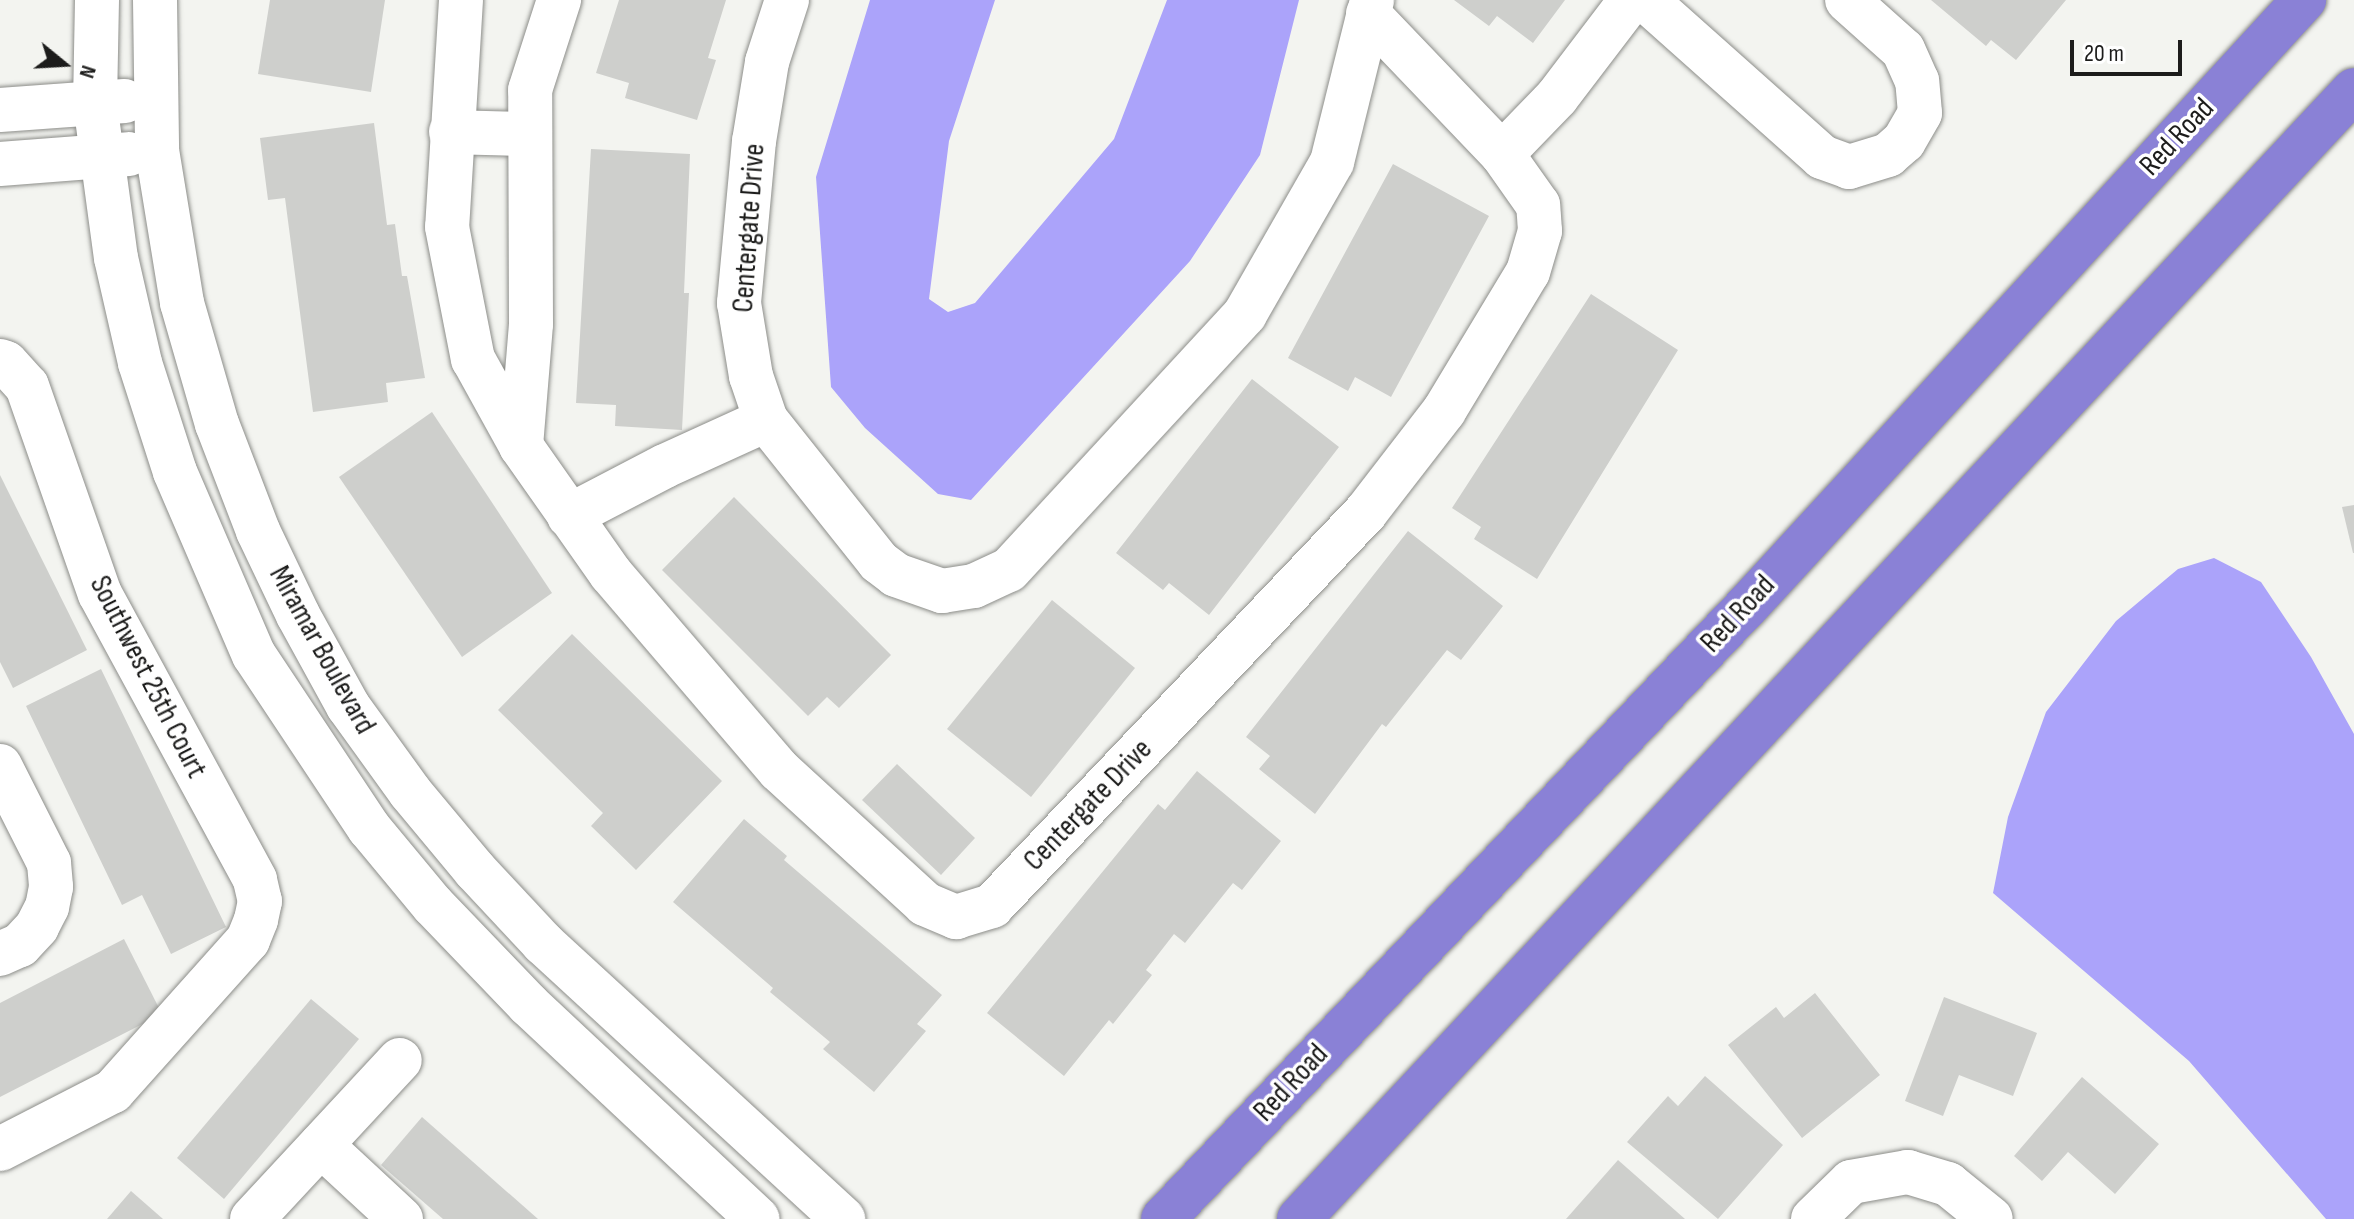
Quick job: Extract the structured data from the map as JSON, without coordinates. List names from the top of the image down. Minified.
{"streets":{"highway":["Red Road"],"street":["Centergate Drive","Miramar Boulevard","Southwest 25th Court"]},"scale_bar":"20 m","north":"right"}
